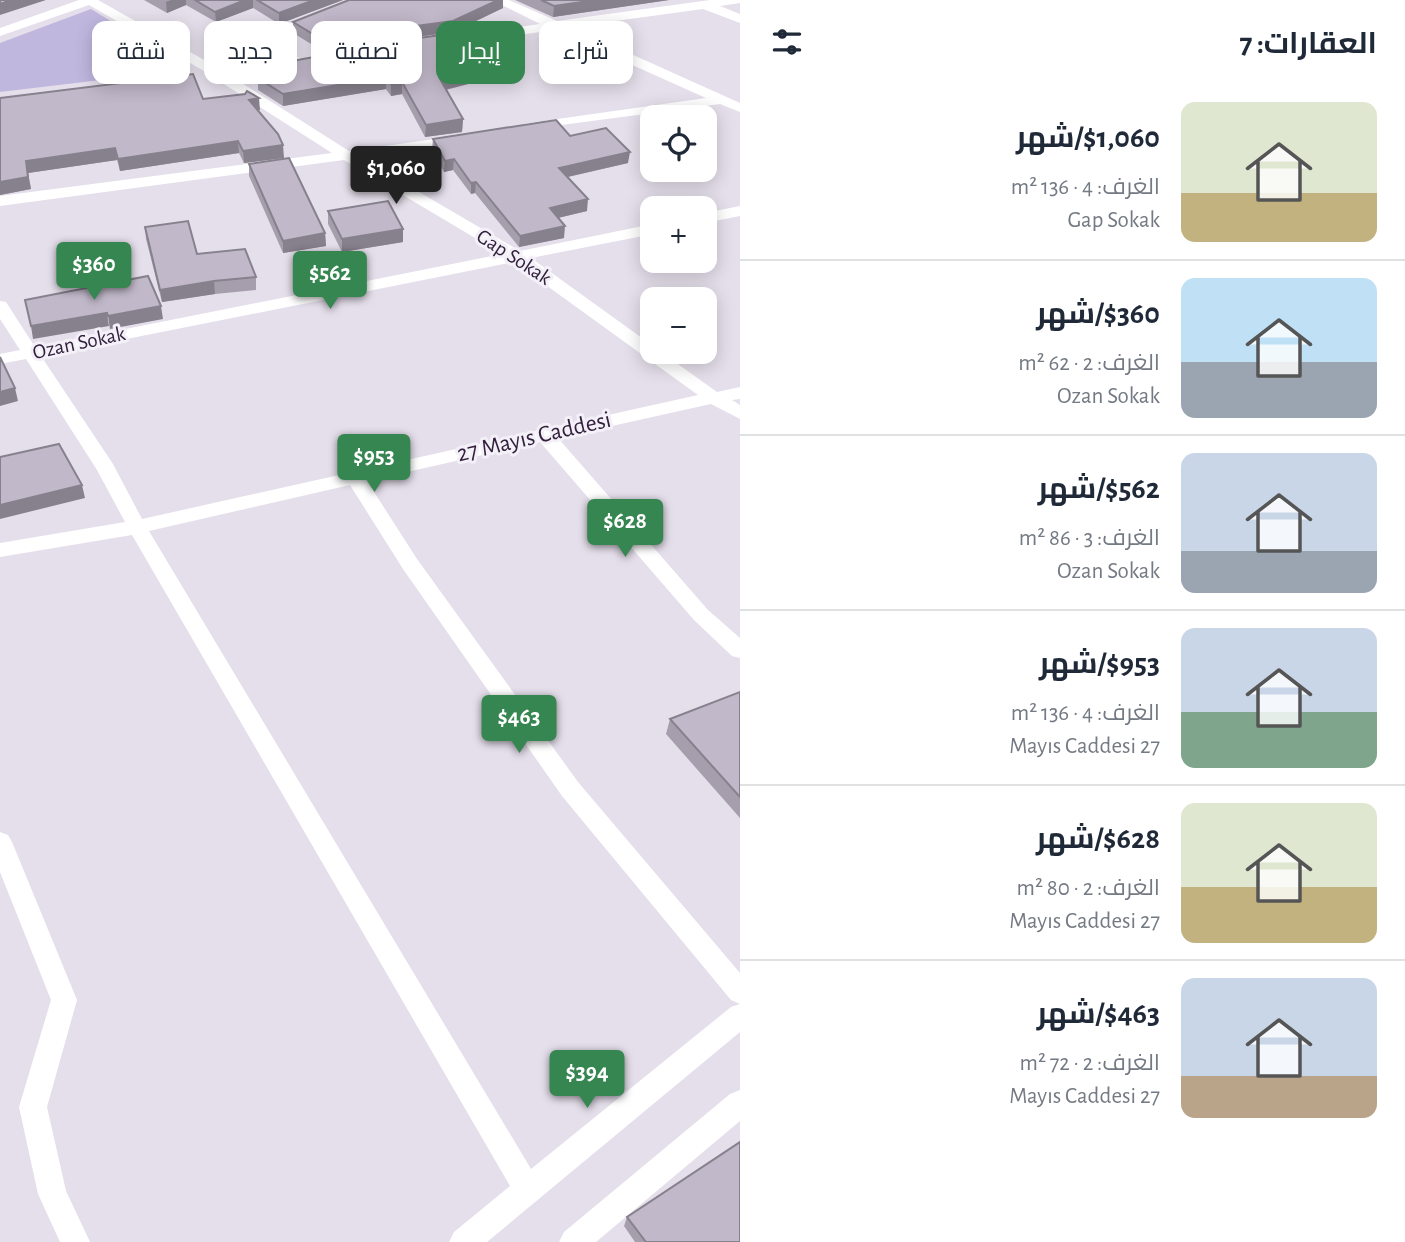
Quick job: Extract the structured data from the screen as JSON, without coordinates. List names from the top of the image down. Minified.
{"streets":{"street":["Gap Sokak","Ozan Sokak","27 Mayıs Caddesi"]},"crossings":[["Gap Sokak","Ozan Sokak"],["Gap Sokak","27 Mayıs Caddesi"]],"page":{"heading":"العقارات: 7","chip":["شراء","إيجار","تصفية","جديد","شقة"],"list":[{"name":"$1,060/شهر","note":"الغرف: 4 · 136 m² · Gap Sokak"},{"name":"$360/شهر","note":"الغرف: 2 · 62 m² · Ozan Sokak"},{"name":"$562/شهر","note":"الغرف: 3 · 86 m² · Ozan Sokak"},{"name":"$953/شهر","note":"الغرف: 4 · 136 m² · 27 Mayıs Caddesi"},{"name":"$628/شهر","note":"الغرف: 2 · 80 m² · 27 Mayıs Caddesi"},{"name":"$463/شهر","note":"الغرف: 2 · 72 m² · 27 Mayıs Caddesi"}],"map_buttons":["+","−"],"price":["$1,060","$360","$562","$953","$628","$463","$394"]}}
